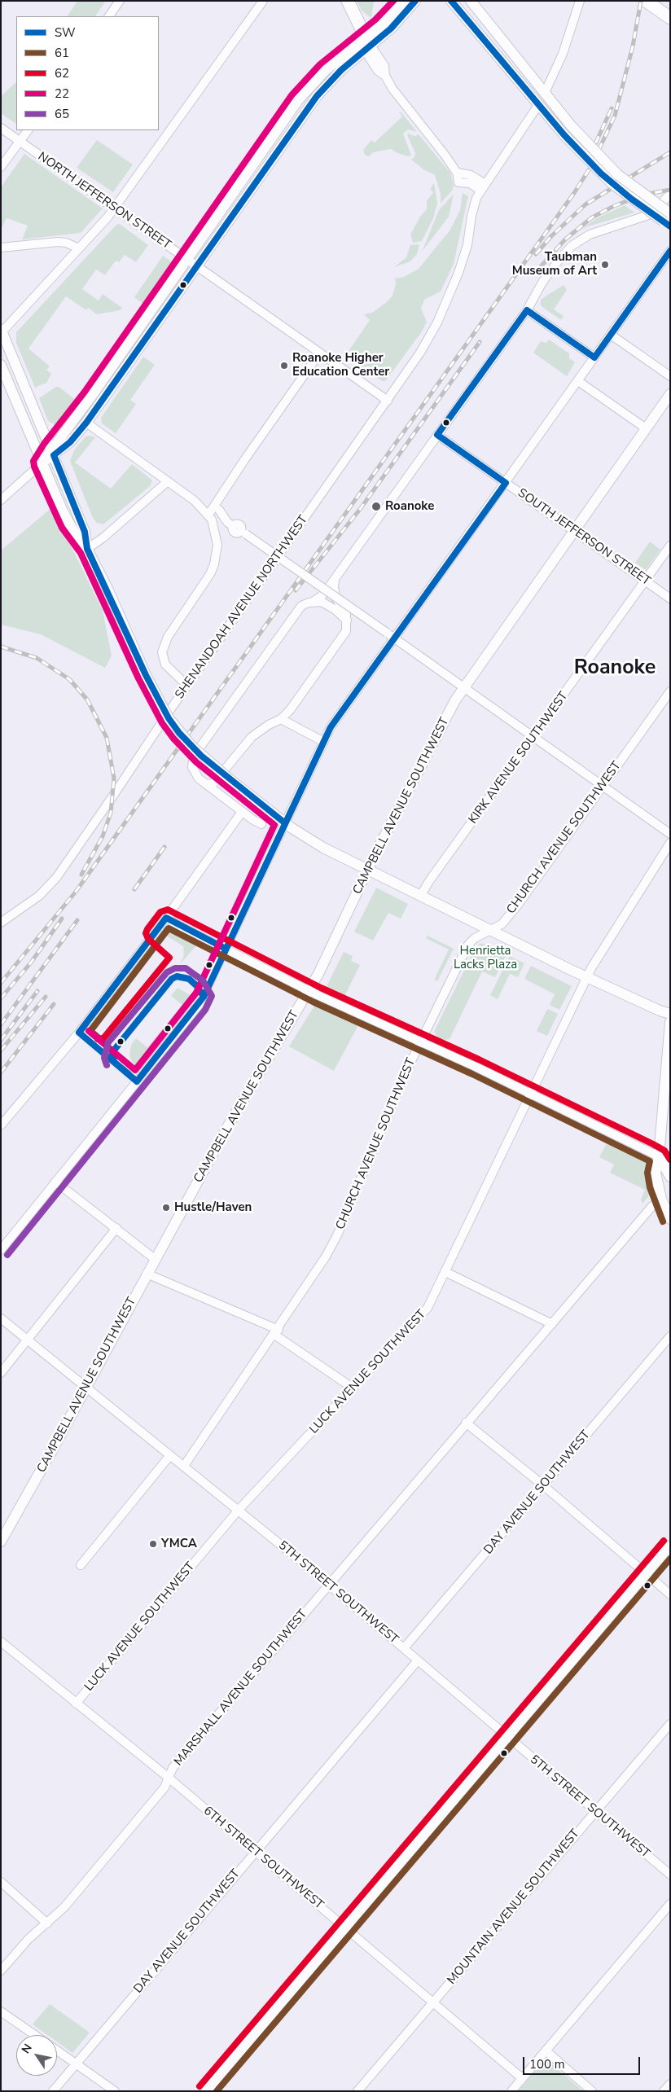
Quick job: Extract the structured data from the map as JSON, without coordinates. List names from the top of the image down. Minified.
{"streets":{"main road":["CAMPBELL AVENUE SOUTHWEST"],"street":["NORTH JEFFERSON STREET","SOUTH JEFFERSON STREET","SHENANDOAH AVENUE NORTHWEST","KIRK AVENUE SOUTHWEST","CHURCH AVENUE SOUTHWEST","LUCK AVENUE SOUTHWEST","DAY AVENUE SOUTHWEST","5TH STREET SOUTHWEST","MARSHALL AVENUE SOUTHWEST","6TH STREET SOUTHWEST","MOUNTAIN AVENUE SOUTHWEST"]},"crossings":[["NORTH JEFFERSON STREET","SHENANDOAH AVENUE NORTHWEST"],["SOUTH JEFFERSON STREET","KIRK AVENUE SOUTHWEST"],["SOUTH JEFFERSON STREET","CAMPBELL AVENUE SOUTHWEST"],["CAMPBELL AVENUE SOUTHWEST","5TH STREET SOUTHWEST"],["CHURCH AVENUE SOUTHWEST","5TH STREET SOUTHWEST"],["LUCK AVENUE SOUTHWEST","5TH STREET SOUTHWEST"],["LUCK AVENUE SOUTHWEST","6TH STREET SOUTHWEST"],["DAY AVENUE SOUTHWEST","5TH STREET SOUTHWEST"],["DAY AVENUE SOUTHWEST","6TH STREET SOUTHWEST"],["5TH STREET SOUTHWEST","MARSHALL AVENUE SOUTHWEST"],["5TH STREET SOUTHWEST","MOUNTAIN AVENUE SOUTHWEST"],["MARSHALL AVENUE SOUTHWEST","6TH STREET SOUTHWEST"],["6TH STREET SOUTHWEST","MOUNTAIN AVENUE SOUTHWEST"]],"districts":["Roanoke"],"parks":["Henrietta Lacks Plaza"],"places":["Taubman Museum of Art","Roanoke Higher Education Center","Roanoke","Hustle/Haven","YMCA"],"lines":["transit line SW","transit line 22","transit line 62","transit line 61","transit line 65"],"legend":["SW","61","62","22","65"],"scale_bar":"100 m","north":"top left"}
